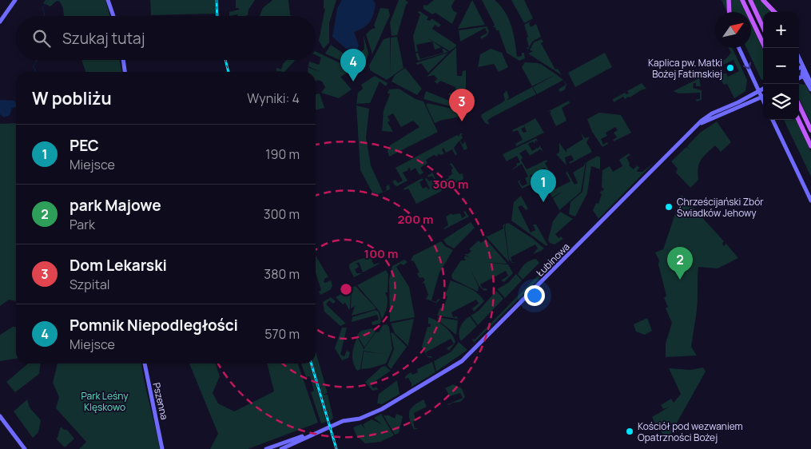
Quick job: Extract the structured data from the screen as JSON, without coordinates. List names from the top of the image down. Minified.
{"streets":{"street":["Łubinowa","Pszenna"]},"parks":["Park Leśny Klęskowo"],"places":["Kaplica pw. Matki Bożej Fatimskiej","Chrześcijański Zbór Świadków Jehowy","Kościół pod wezwaniem Opatrzności Bożej"],"north":"top right","page":{"map_buttons":["+","−"],"search":"Szukaj tutaj","pins":["4","3","1","2"],"heading":["W pobliżu","Wyniki: 4"],"list":[{"mark":"1","name":"PEC","note":"Miejsce","value":"190 m"},{"mark":"2","name":"park Majowe","note":"Park","value":"300 m"},{"mark":"3","name":"Dom Lekarski","note":"Szpital","value":"380 m"},{"mark":"4","name":"Pomnik Niepodległości","note":"Miejsce","value":"570 m"}]},"rings":["300 m","200 m","100 m"]}
